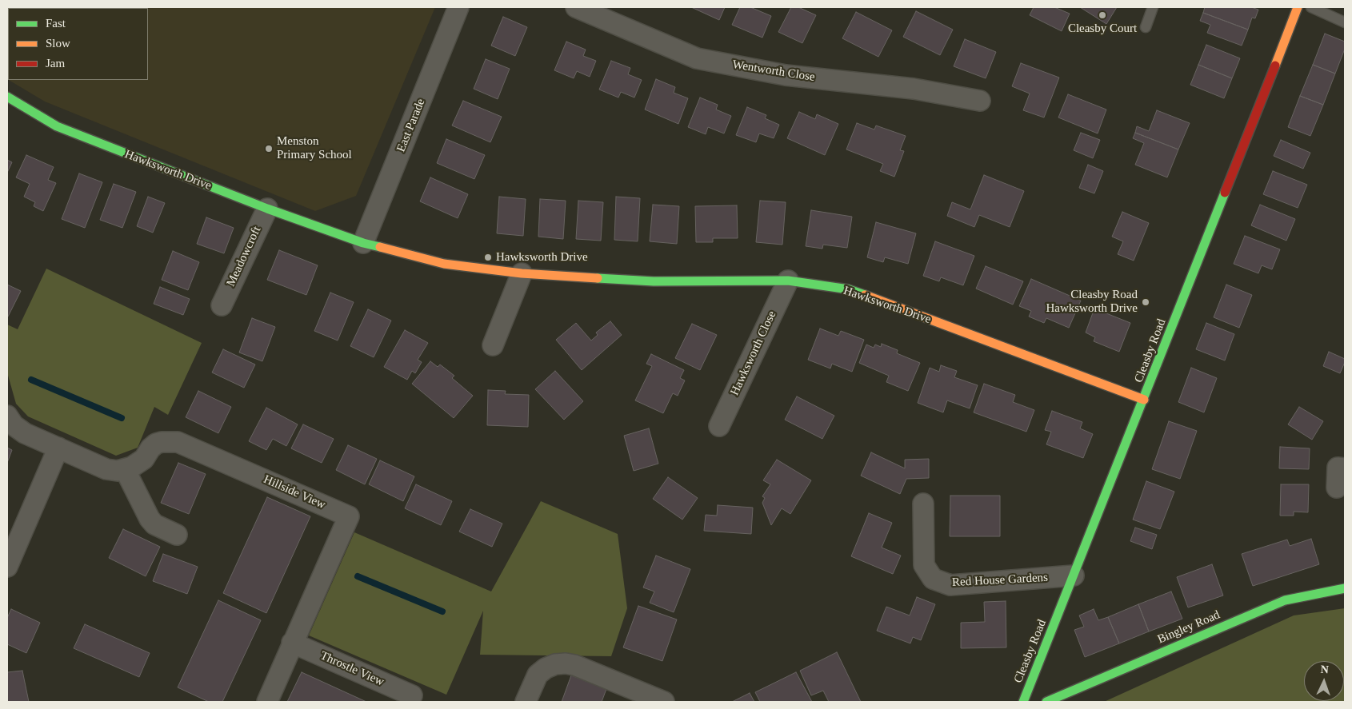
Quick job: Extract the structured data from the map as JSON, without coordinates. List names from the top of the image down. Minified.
{"streets":{"street":["Wentworth Close","East Parade","Hawksworth Drive","Meadowcroft","Cleasby Road","Hawksworth Close","Hillside View","Red House Gardens","Bingley Road","Throstle View"]},"crossings":[["East Parade","Hawksworth Drive"],["Hawksworth Drive","Meadowcroft"],["Hawksworth Drive","Cleasby Road"],["Hawksworth Drive","Hawksworth Close"],["Cleasby Road","Red House Gardens"],["Hillside View","Throstle View"]],"places":["Cleasby Court","Menston Primary School","Hawksworth Drive","Cleasby Road Hawksworth Drive"],"legend":["Fast","Slow","Jam"],"north":"top"}
